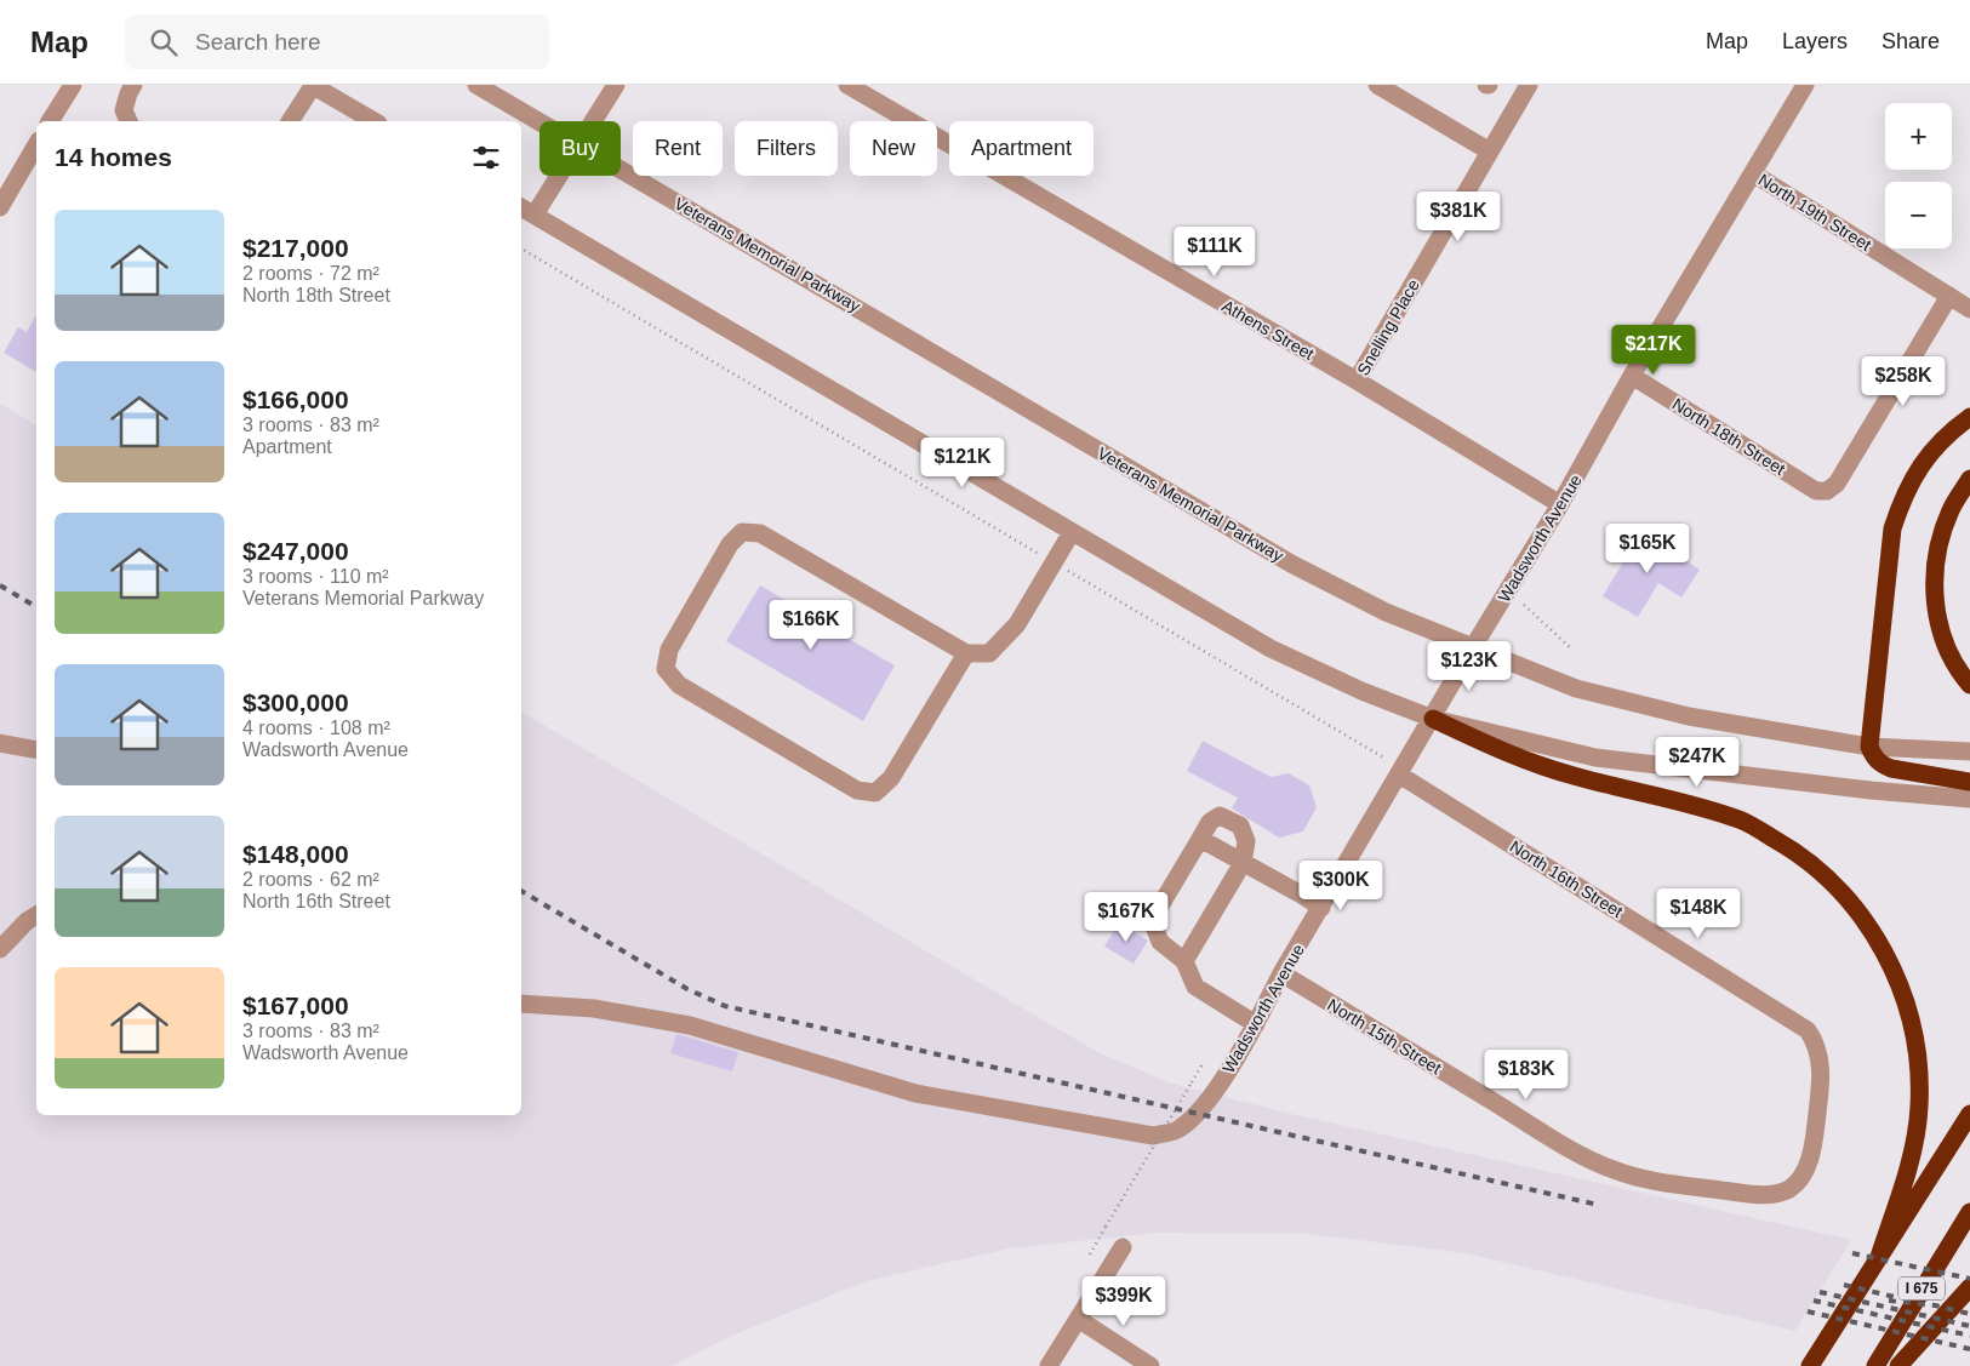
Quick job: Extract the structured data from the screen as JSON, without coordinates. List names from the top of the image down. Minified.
{"streets":{"highway":["I 675"],"street":["North 19th Street","Veterans Memorial Parkway","Snelling Place","Athens Street","North 18th Street","Wadsworth Avenue","North 16th Street","North 15th Street"]},"crossings":[["North 19th Street","North 18th Street"],["North 19th Street","Wadsworth Avenue"],["Veterans Memorial Parkway","Wadsworth Avenue"],["Snelling Place","Athens Street"],["Athens Street","Wadsworth Avenue"],["North 18th Street","Wadsworth Avenue"],["Wadsworth Avenue","North 16th Street"],["Wadsworth Avenue","North 15th Street"],["North 16th Street","North 15th Street"]],"page":{"header":"Map","search":"Search here","nav":["Map","Layers","Share"],"map_buttons":["+","−"],"chip":["Buy","Rent","Filters","New","Apartment"],"heading":"14 homes","price":["$381K","$111K","$217K","$258K","$121K","$165K","$166K","$123K","$247K","$300K","$148K","$167K","$183K","$399K"],"list":[{"name":"$217,000","note":"2 rooms · 72 m² · North 18th Street"},{"name":"$166,000","note":"3 rooms · 83 m² · Apartment"},{"name":"$247,000","note":"3 rooms · 110 m² · Veterans Memorial Parkway"},{"name":"$300,000","note":"4 rooms · 108 m² · Wadsworth Avenue"},{"name":"$148,000","note":"2 rooms · 62 m² · North 16th Street"},{"name":"$167,000","note":"3 rooms · 83 m² · Wadsworth Avenue"}]}}
